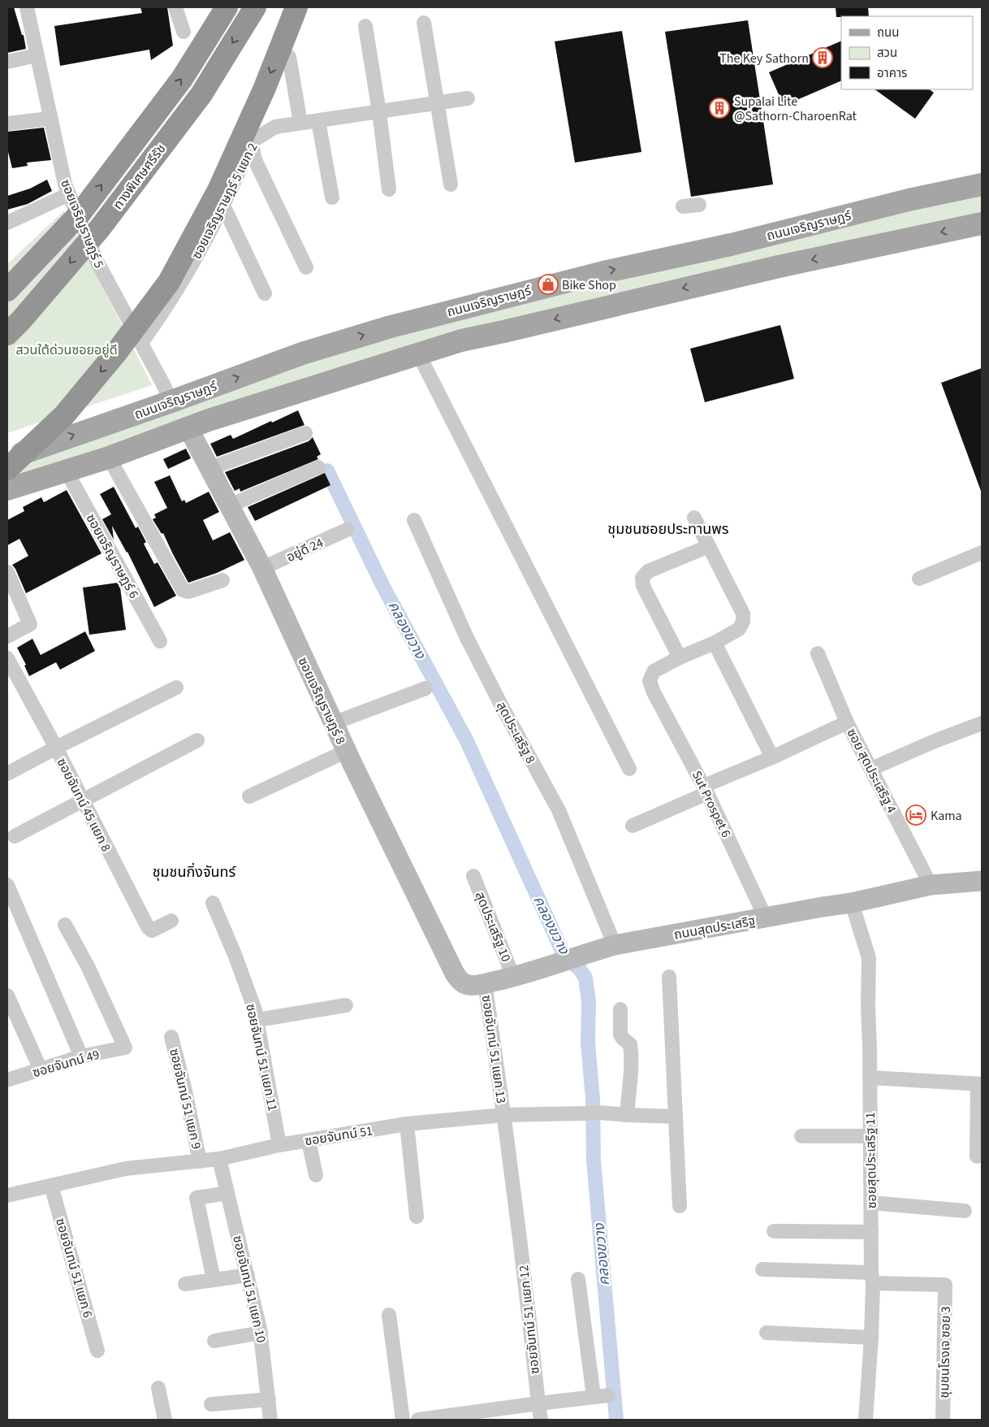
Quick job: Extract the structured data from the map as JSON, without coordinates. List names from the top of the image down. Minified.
{"streets":{"highway":["ทางพิเศษศรีรัช"],"main road":["ถนนเจริญราษฎร์"],"street":["ซอยเจริญราษฎร์ 5 แยก 2","ซอยเจริญราษฎร์ 5","อยู่ดี 24","ซอยเจริญราษฎร์ 6","ซอยเจริญราษฎร์ 8","สุดประเสริฐ 8","ซอย สุดประเสริฐ 4","Sut Prospet 6","ซอยจันทน์ 45 แยก 8","สุดประเสริฐ 10","ถนนสุดประเสริฐ","ซอยจันทน์ 51 แยก 13","ซอยจันทน์ 51 แยก 11","ซอยจันทน์ 49","ซอยจันทน์ 51 แยก 9","ซอยจันทน์ 51","ซอยสุดประเสริฐ 11","ซอยจันทน์ 51 แยก 6","ซอยจันทน์ 51 แยก 10","ซอยจันทน์ 51 แยก 12","ชุมชนโรงเจ ซอย 3"]},"crossings":[["ซอยเจริญราษฎร์ 5 แยก 2","ซอยเจริญราษฎร์ 5"],["ซอยเจริญราษฎร์ 5","ถนนเจริญราษฎร์"],["อยู่ดี 24","ซอยเจริญราษฎร์ 8"],["ซอยเจริญราษฎร์ 8","ถนนสุดประเสริฐ"],["สุดประเสริฐ 8","ถนนสุดประเสริฐ"],["ซอย สุดประเสริฐ 4","ถนนสุดประเสริฐ"],["Sut Prospet 6","ถนนสุดประเสริฐ"],["สุดประเสริฐ 10","ถนนสุดประเสริฐ"],["ถนนสุดประเสริฐ","ซอยจันทน์ 51 แยก 13"],["ถนนสุดประเสริฐ","ซอยสุดประเสริฐ 11"],["ซอยจันทน์ 51 แยก 13","ซอยจันทน์ 51"],["ซอยจันทน์ 51 แยก 13","ซอยจันทน์ 51 แยก 12"],["ซอยจันทน์ 51 แยก 11","ซอยจันทน์ 51"],["ซอยจันทน์ 51 แยก 9","ซอยจันทน์ 51"],["ซอยจันทน์ 51","ซอยจันทน์ 51 แยก 6"],["ซอยจันทน์ 51","ซอยจันทน์ 51 แยก 10"],["ซอยจันทน์ 51","ซอยจันทน์ 51 แยก 12"],["ซอยสุดประเสริฐ 11","ชุมชนโรงเจ ซอย 3"]],"districts":["ชุมชนซอยประทานพร","ชุมชนกิ่งจันทร์"],"water":["คลองขวาง"],"parks":["สวนใต้ด่วนซอยอยู่ดี"],"places":{"building":["The Key Sathorn","Supalai Lite @Sathorn-CharoenRat"],"shop":["Bike Shop"],"hotel":["Kama"]},"legend":["ถนน","สวน","อาคาร"]}
